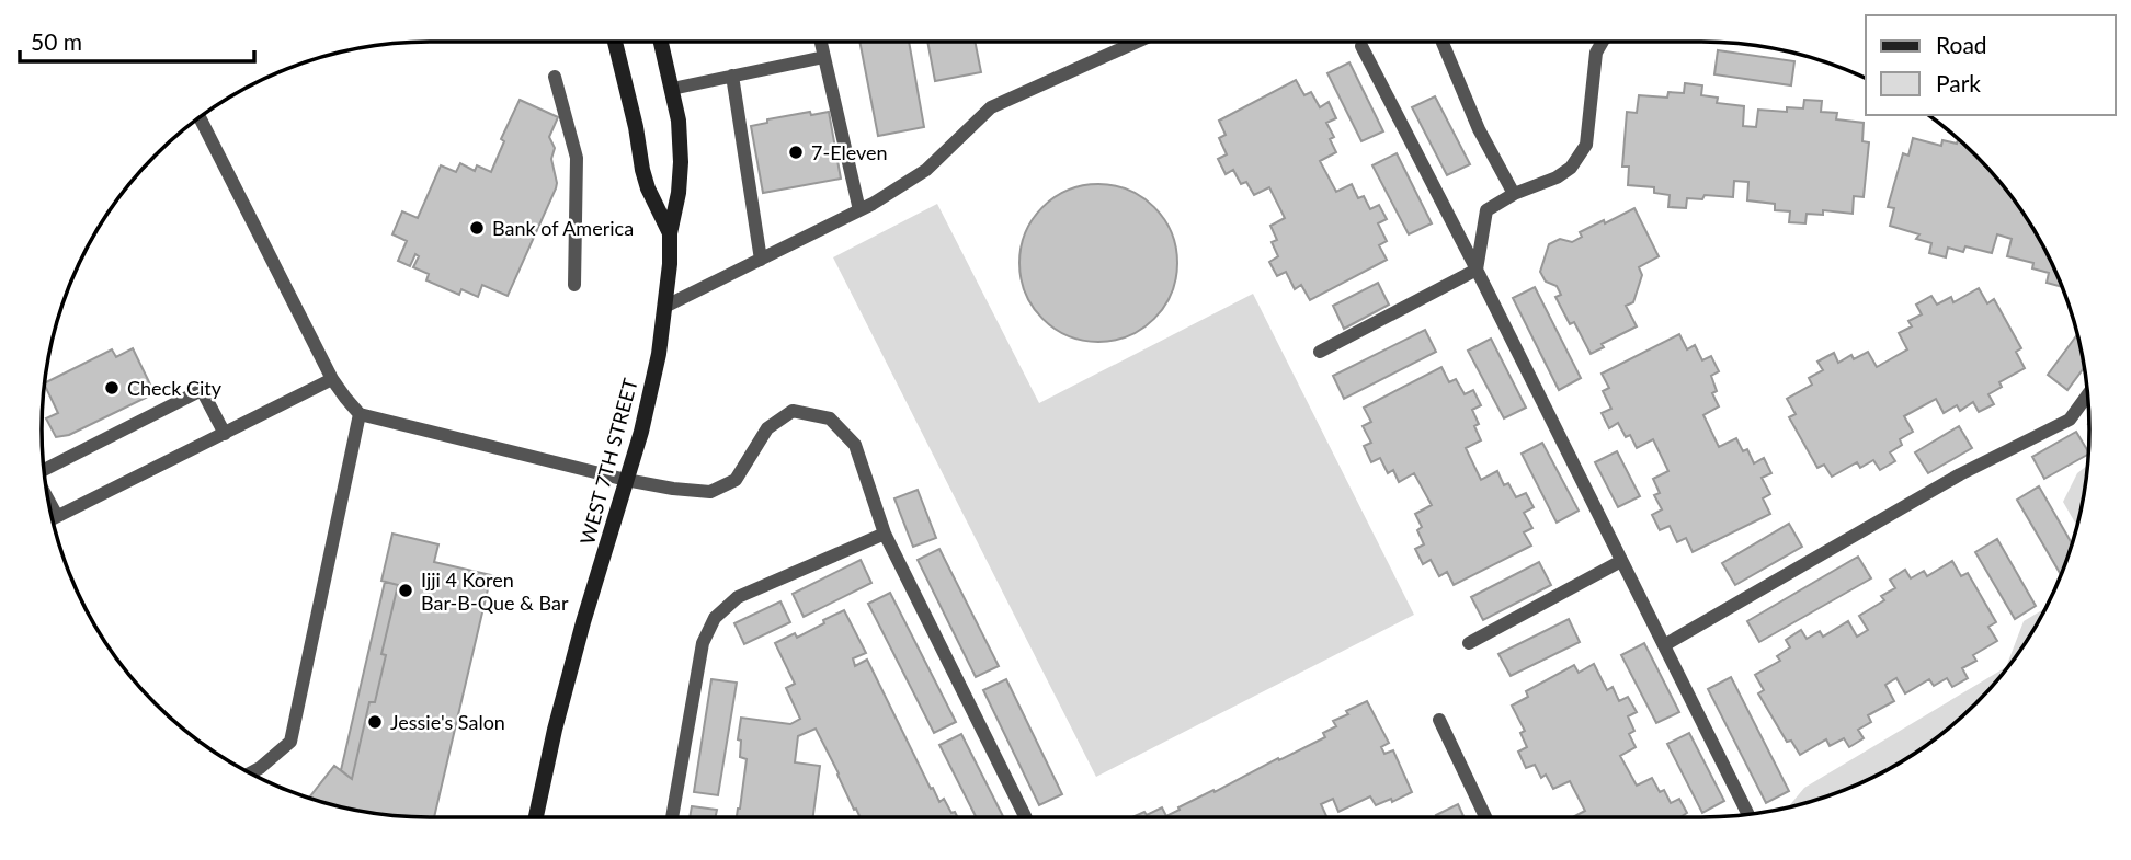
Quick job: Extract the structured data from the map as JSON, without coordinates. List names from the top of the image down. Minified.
{"streets":{"main road":["WEST 7TH STREET"]},"places":["7-Eleven","Bank of America","Check City","Ijji 4 Koren Bar-B-Que & Bar","Jessie's Salon"],"legend":["Road","Park"],"scale_bar":"50 m"}
